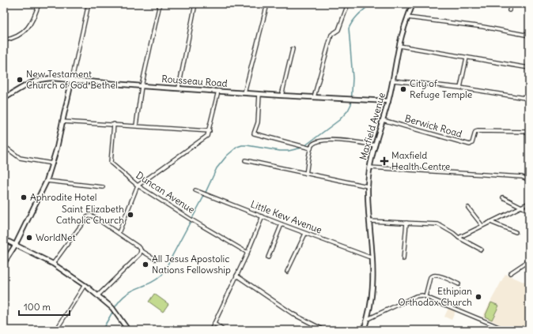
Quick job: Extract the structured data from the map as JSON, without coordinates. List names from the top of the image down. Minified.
{"streets":{"street":["Rousseau Road","Maxfield Avenue","Berwick Road","Duncan Avenue","Little Kew Avenue"]},"crossings":[["Rousseau Road","Maxfield Avenue"],["Maxfield Avenue","Berwick Road"],["Maxfield Avenue","Little Kew Avenue"]],"places":{"other":["New Testament Church of God Bethel","City of Refuge Temple","Aphrodite Hotel","Saint Elizabeth Catholic Church","WorldNet","All Jesus Apostolic Nations Fellowship","Ethipian Orthodox Church"],"health":["Maxfield Health Centre"]},"scale_bar":"100 m"}
